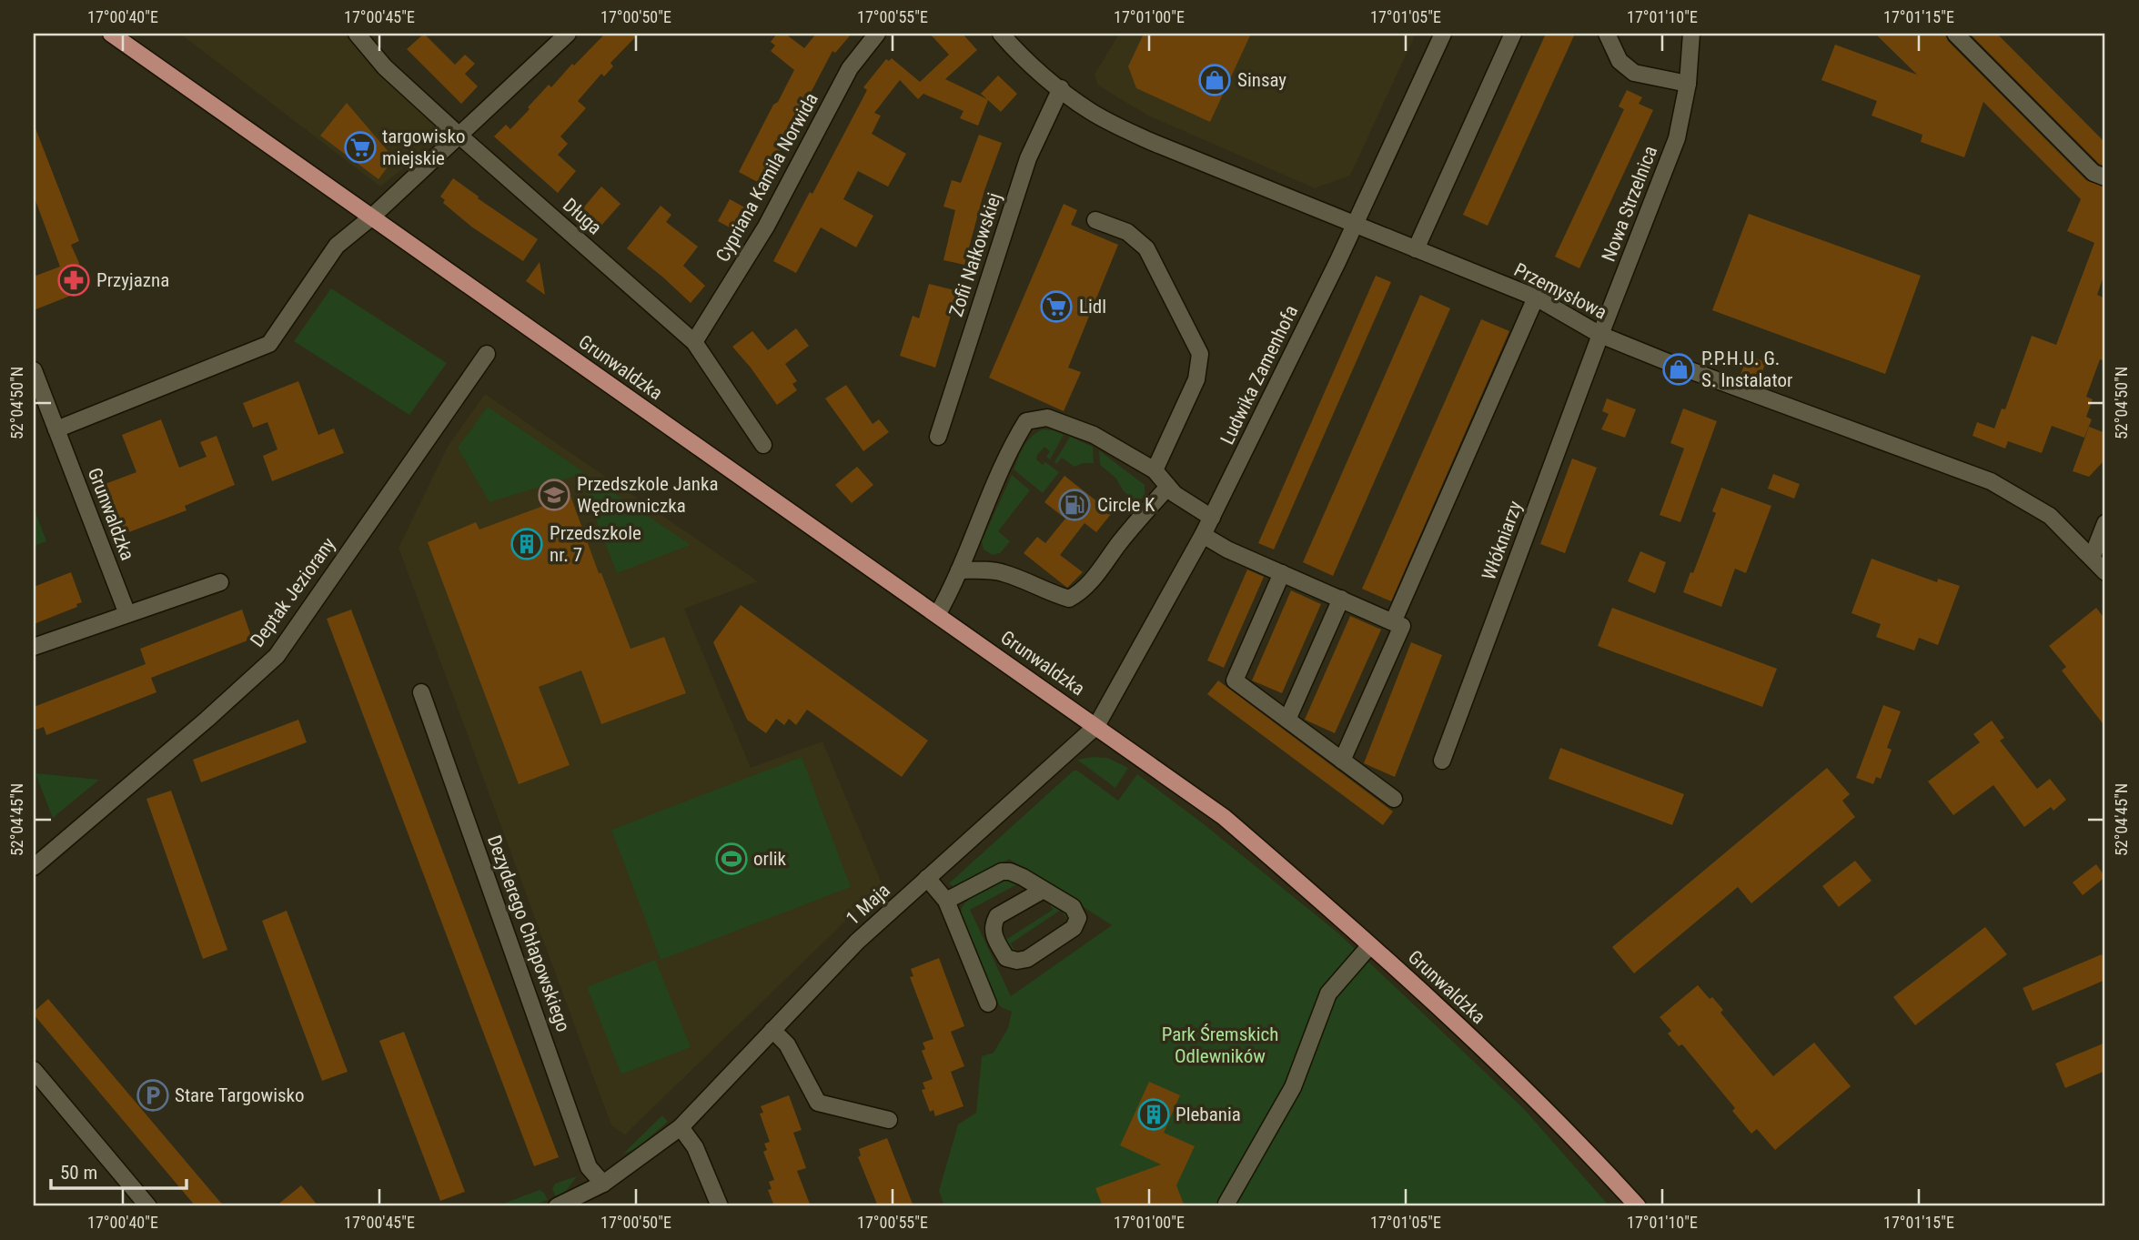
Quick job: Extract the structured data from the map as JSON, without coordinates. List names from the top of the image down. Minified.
{"streets":{"main road":["Grunwaldzka"],"street":["Cypriana Kamila Norwida","Nowa Strzelnica","Długa","Zofii Nałkowskiej","Przemysłowa","Ludwika Zamenhofa","Włókniarzy","Deptak Jeziorany","1 Maja","Dezyderego Chłapowskiego"]},"crossings":[["Cypriana Kamila Norwida","Długa"],["Nowa Strzelnica","Przemysłowa"],["Nowa Strzelnica","Włókniarzy"],["Zofii Nałkowskiej","Przemysłowa"],["Przemysłowa","Ludwika Zamenhofa"],["Przemysłowa","Włókniarzy"],["Grunwaldzka","Ludwika Zamenhofa"],["Grunwaldzka","1 Maja"],["Ludwika Zamenhofa","1 Maja"],["1 Maja","Dezyderego Chłapowskiego"]],"parks":["Park Śremskich Odlewników"],"places":{"shop":["Sinsay","P.P.H.U. G. S. Instalator"],"supermarket":["targowisko miejskie","Lidl"],"pharmacy":["Przyjazna"],"school or university":["Przedszkole Janka Wędrowniczka"],"fuel station":["Circle K"],"building":["Przedszkole nr. 7","Plebania"],"sports":["orlik"],"parking":["Stare Targowisko"]},"scale_bar":"50 m","coordinates":["17°00'40\"E","17°00'45\"E","17°00'50\"E","17°00'55\"E","17°01'00\"E","17°01'05\"E","17°01'10\"E","17°01'15\"E","52°04'50\"N","52°04'45\"N"]}
